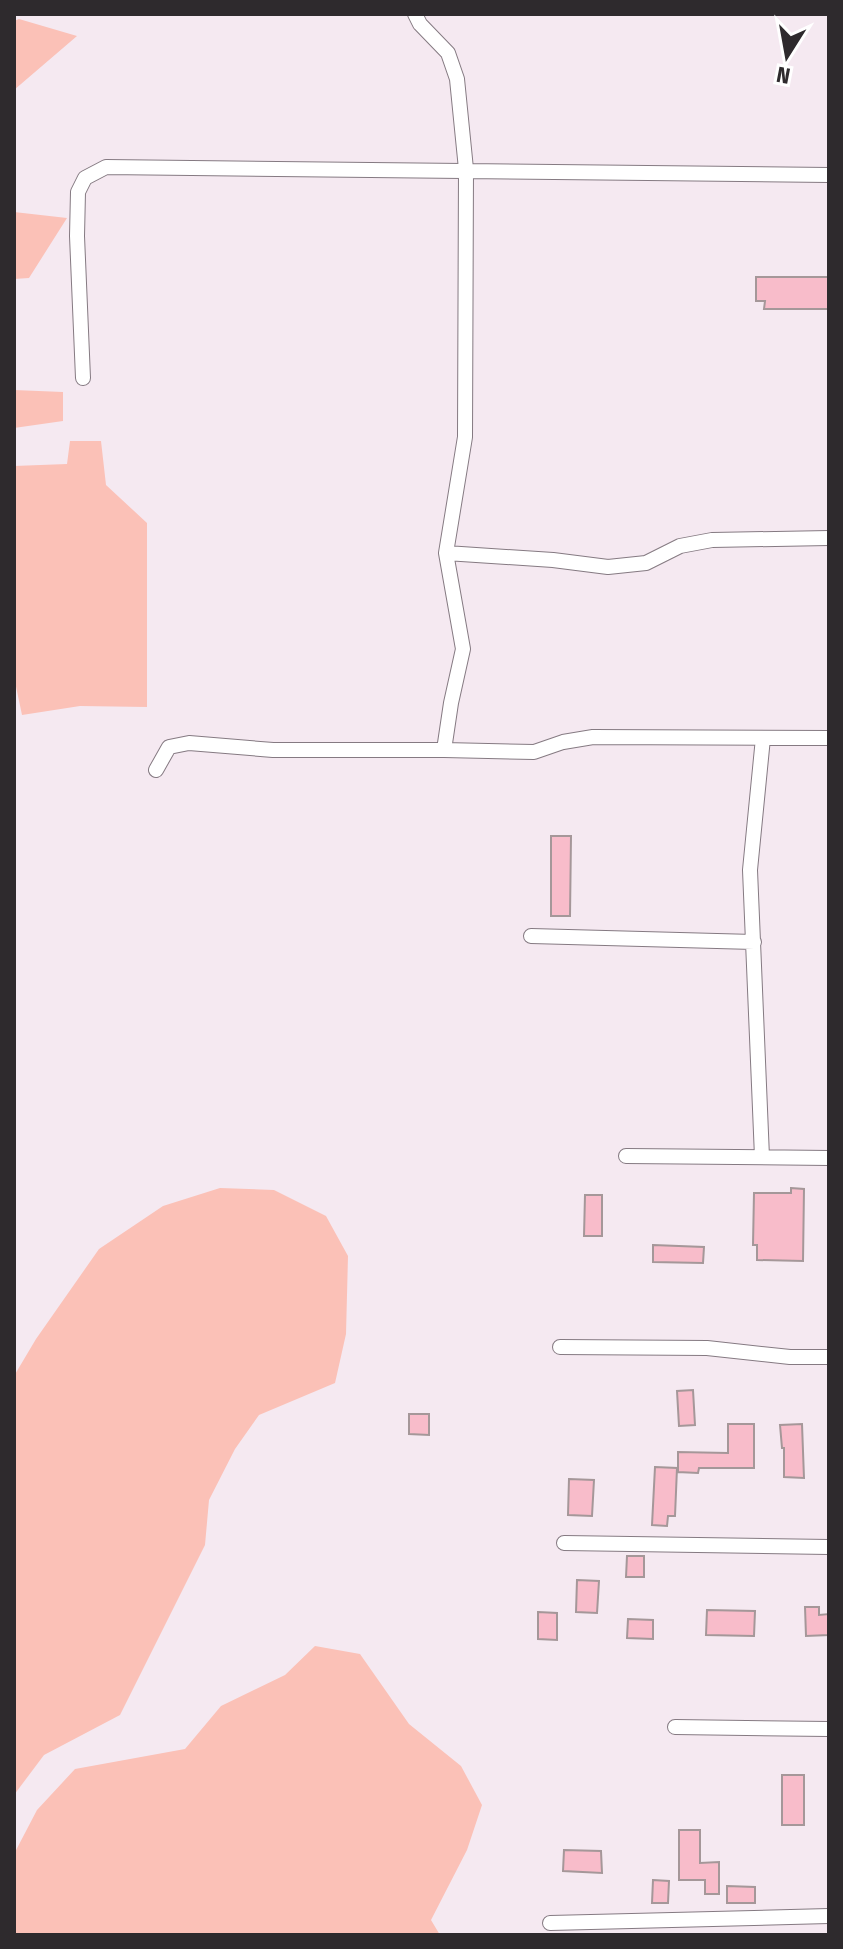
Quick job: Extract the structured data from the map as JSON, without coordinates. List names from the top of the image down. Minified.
{"north":"bottom"}
